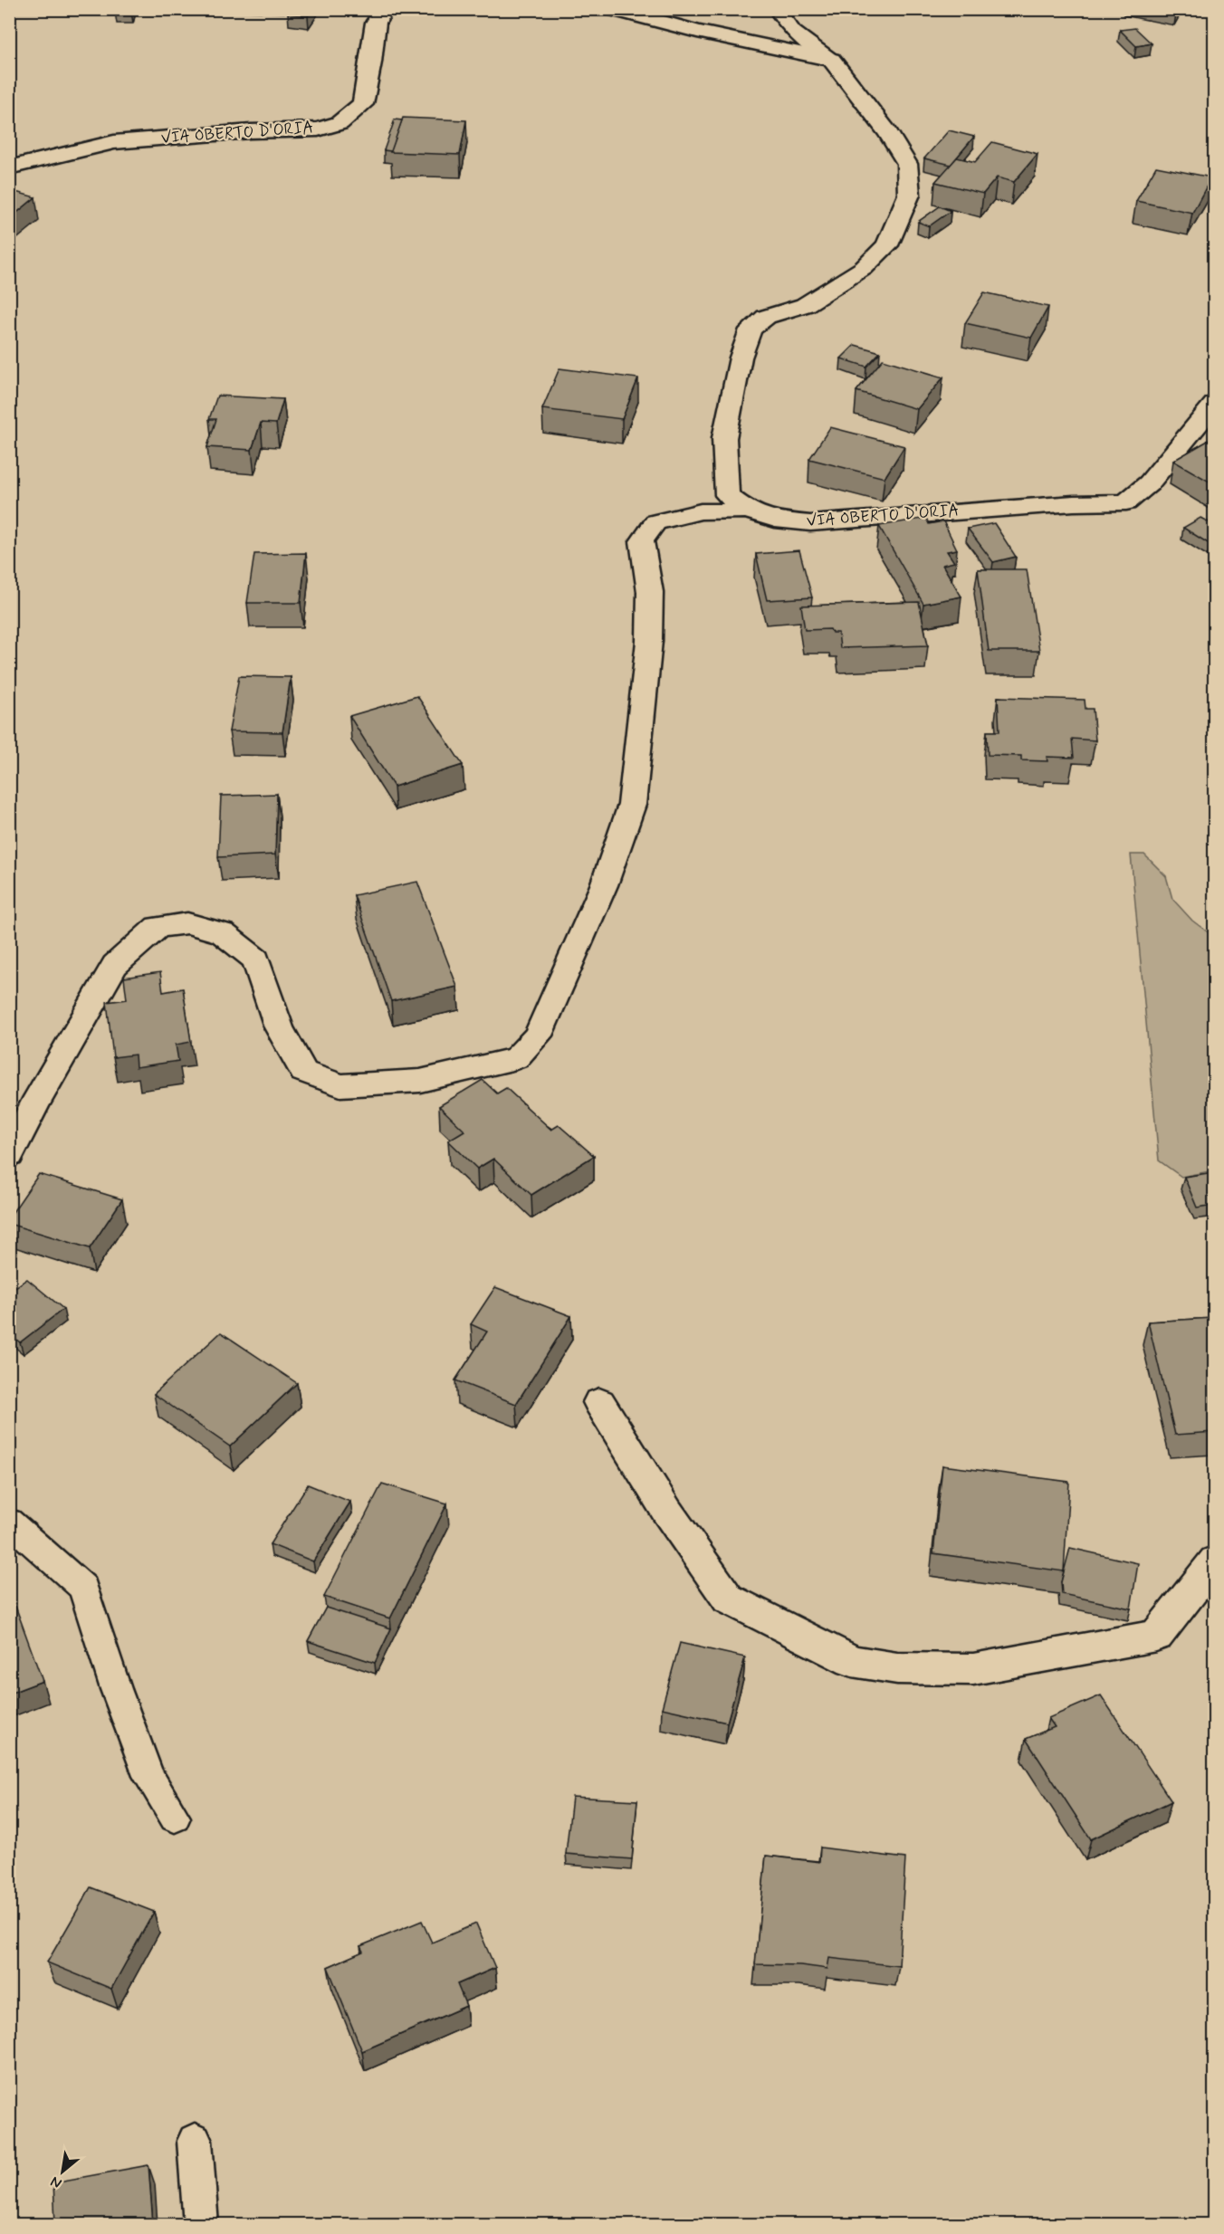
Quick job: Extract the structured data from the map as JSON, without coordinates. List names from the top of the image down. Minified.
{"streets":{"street":["VIA OBERTO D'ORIA"]},"north":"bottom left"}
